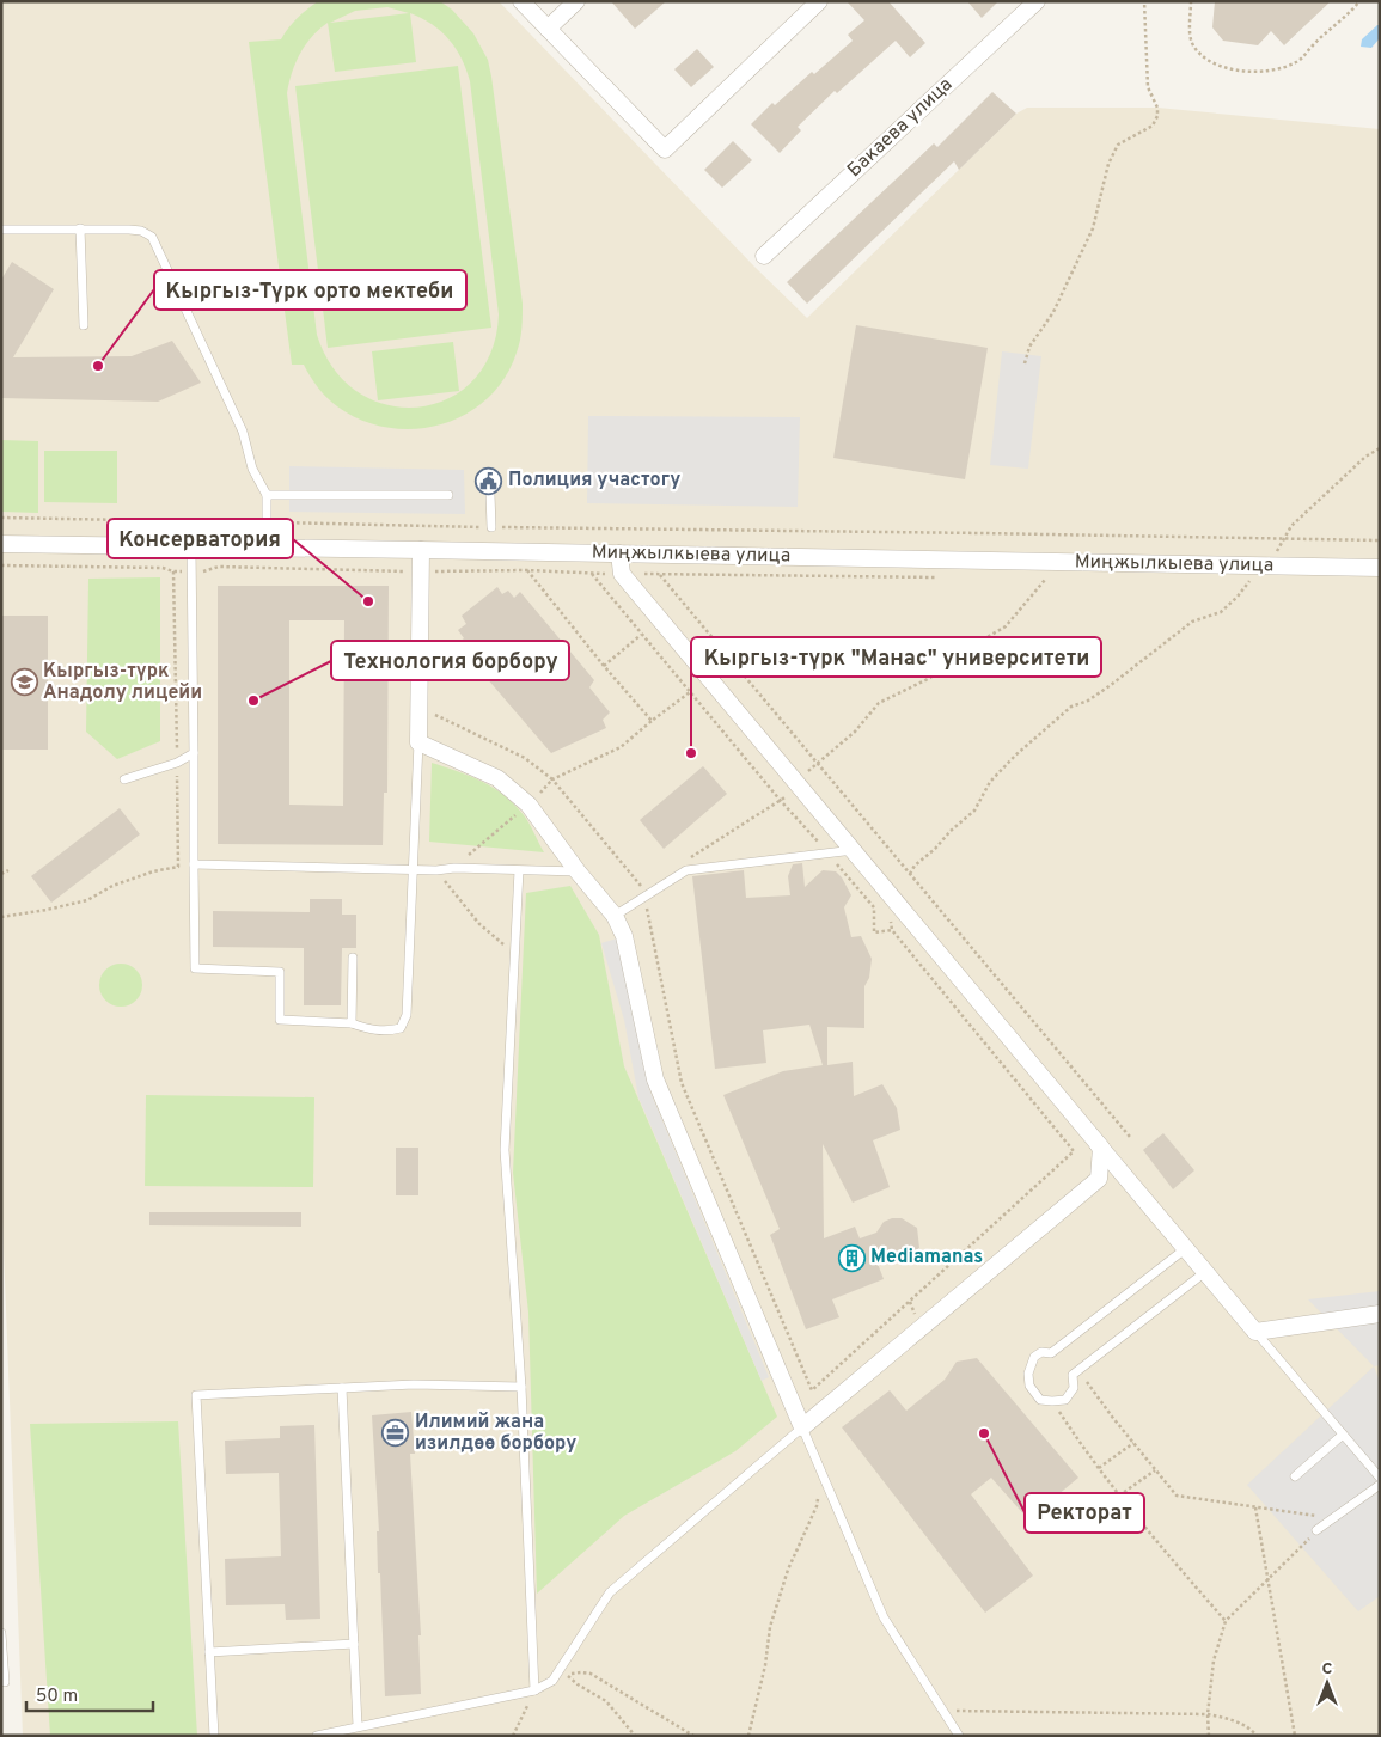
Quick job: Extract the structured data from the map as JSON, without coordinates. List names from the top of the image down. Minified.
{"streets":{"street":["Бакаева улица","Миңжылкыева улица"]},"places":{"other":["Кыргыз-Түрк орто мектеби","Консерватория","Технология борбору","Кыргыз-түрк \"Манас\" университети","Ректорат"],"public building":["Полиция участогу"],"school or university":["Кыргыз-түрк Анадолу лицейи"],"building":["Mediamanas"],"office":["Илимий жана изилдөө борбору"]},"scale_bar":"50 m","north":"top"}
